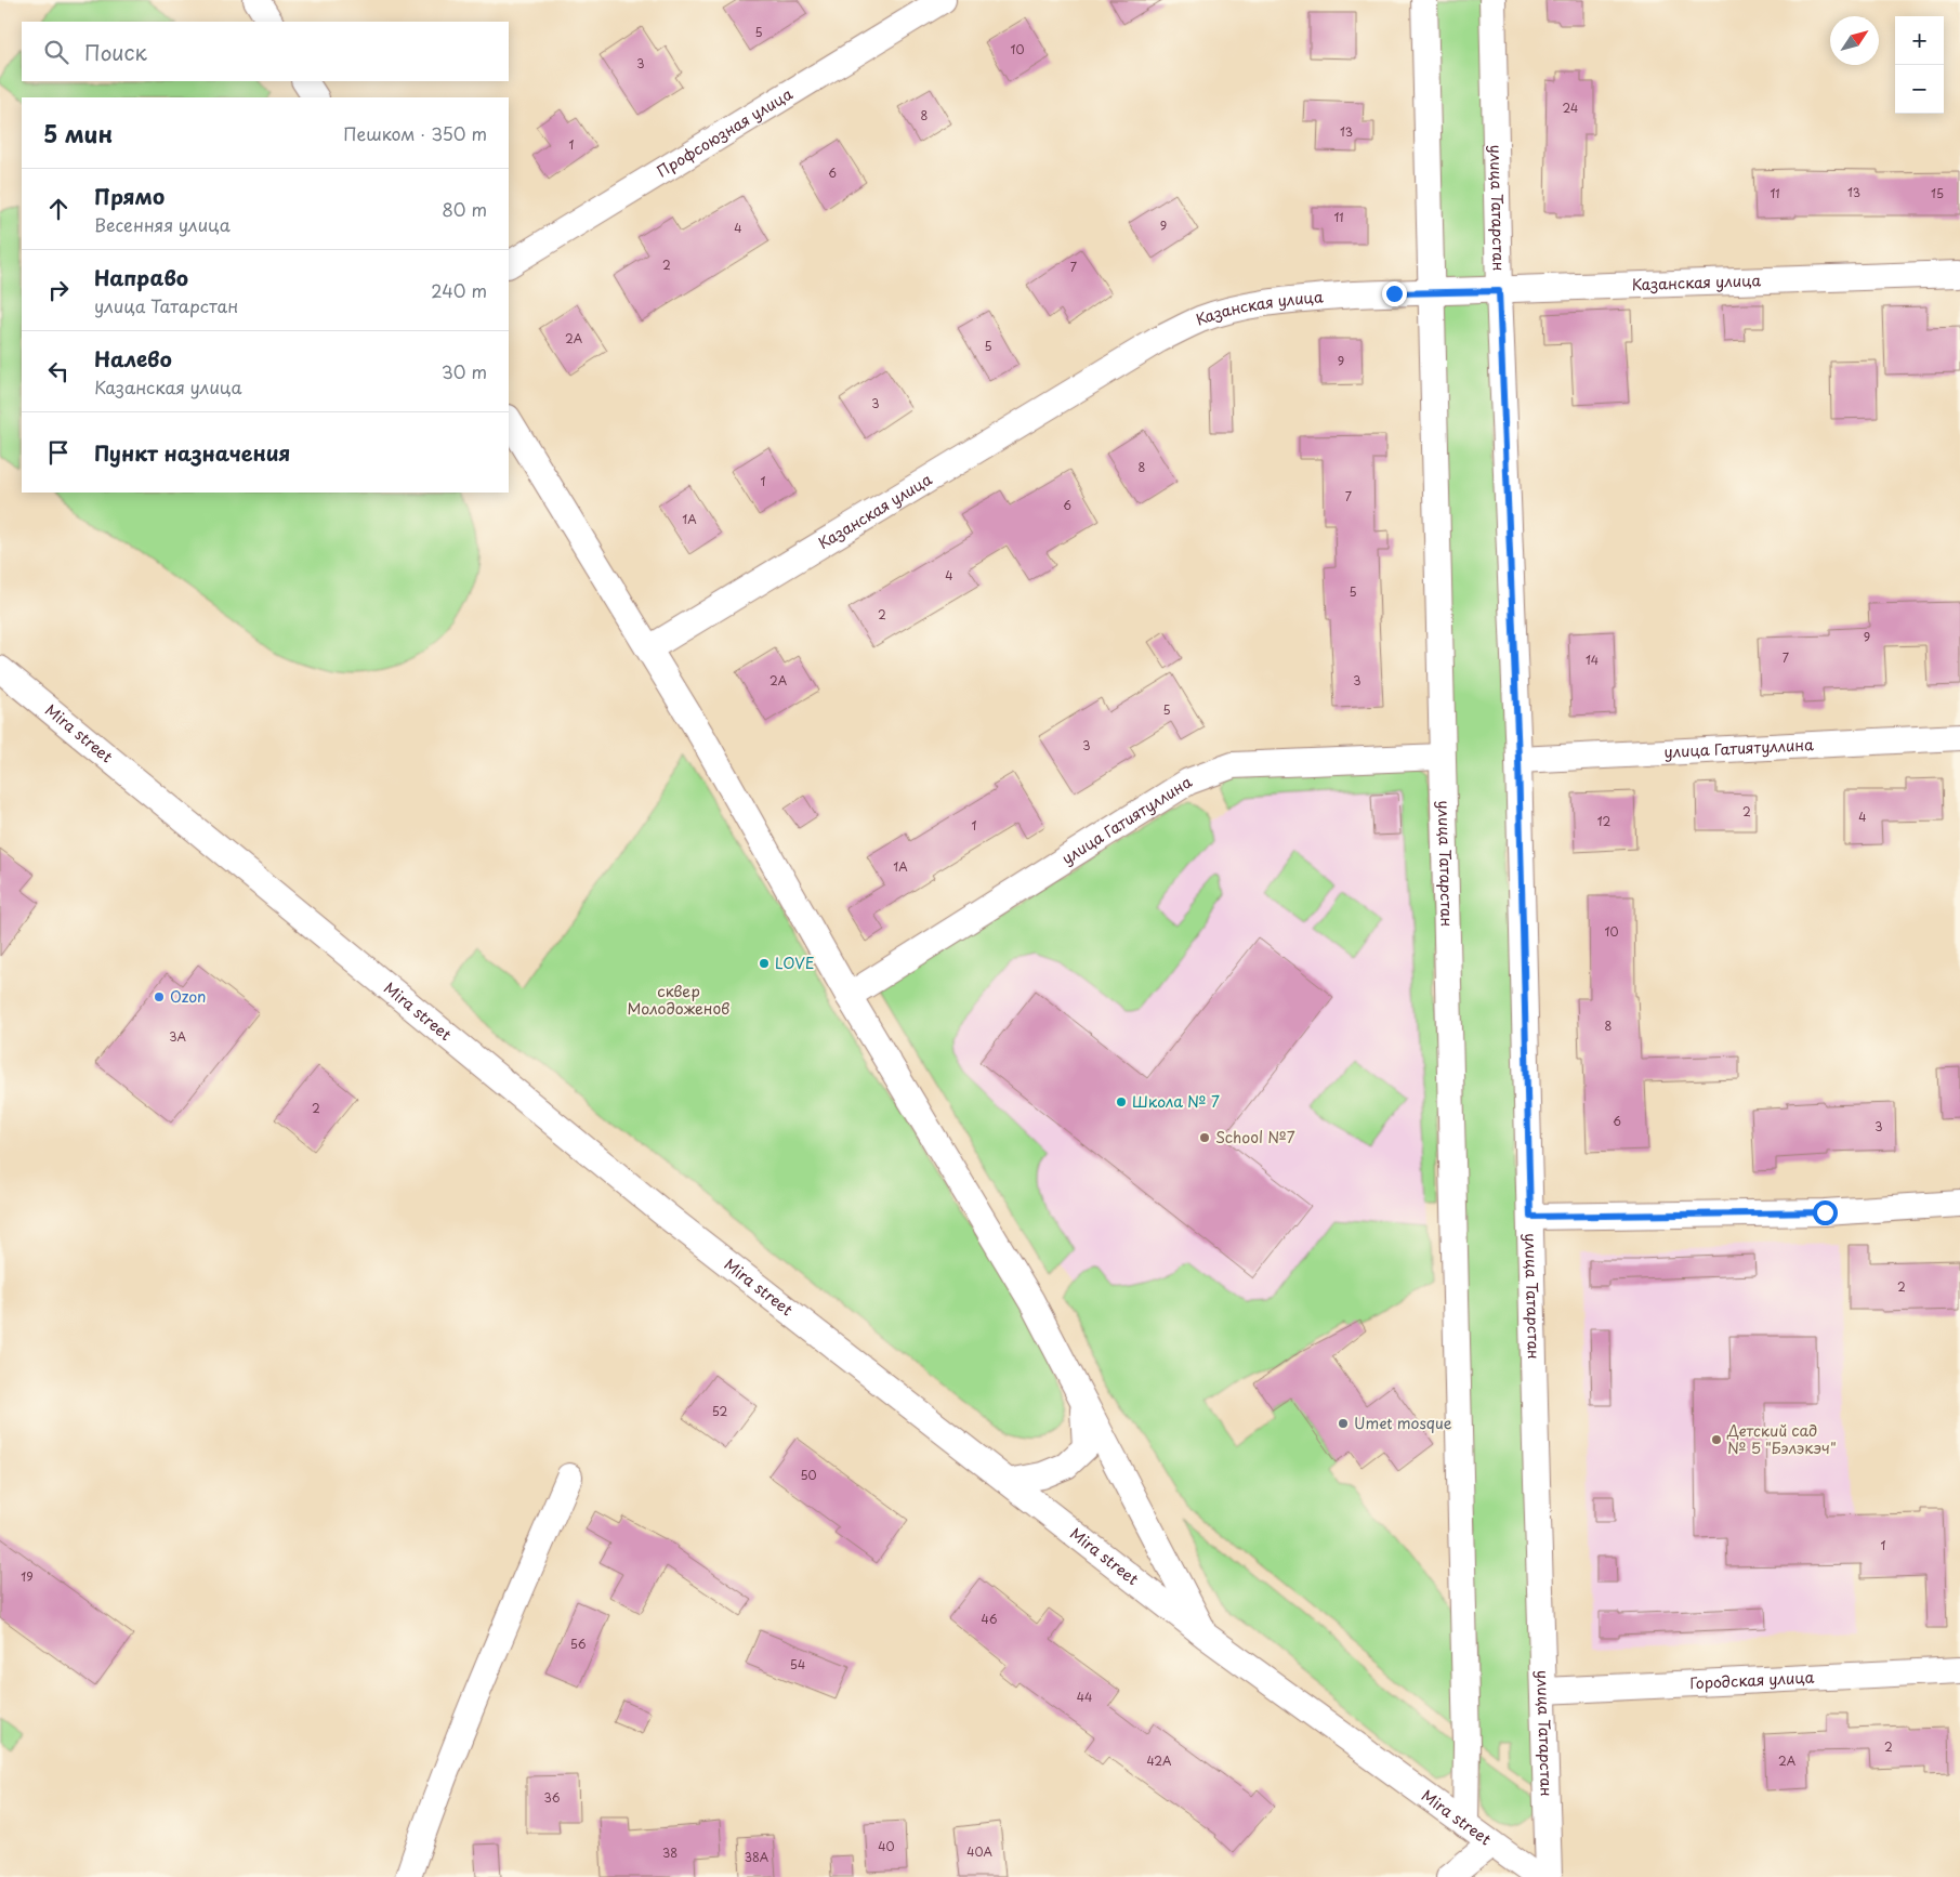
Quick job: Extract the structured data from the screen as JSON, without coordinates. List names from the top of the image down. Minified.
{"streets":{"street":["Профсоюзная улица","улица Татарстан","Казанская улица","Mira street","улица Гатиятуллина","Городская улица"]},"crossings":[["улица Татарстан","Казанская улица"],["улица Татарстан","Mira street"],["улица Татарстан","улица Гатиятуллина"],["улица Татарстан","Городская улица"]],"parks":["сквер Молодоженов"],"places":["LOVE","Ozon","Школа № 7","School №7","Umet mosque","Детский сад № 5 \"Бэлэкэч\""],"house_numbers":["5","10","3","24","8","13","1","6","13","11","15","11","9","4","2","7","2А","5","9","3","8","1","7","6","1А","4","5","2","9","7","14","2А","3","5","3","2","4","12","1","1А","10","8","3А","2","6","3","2","52","50","1","19","46","56","54","44","2","42А","2А","36","40","40А","38","38А"],"north":"top right","page":{"map_buttons":["+","−"],"search":"Поиск","heading":["5 мин","Пешком · 350 m"],"list":[["Прямо","Весенняя улица","80 m"],["Направо","улица Татарстан","240 m"],["Налево","Казанская улица","30 m"],"Пункт назначения"]}}
